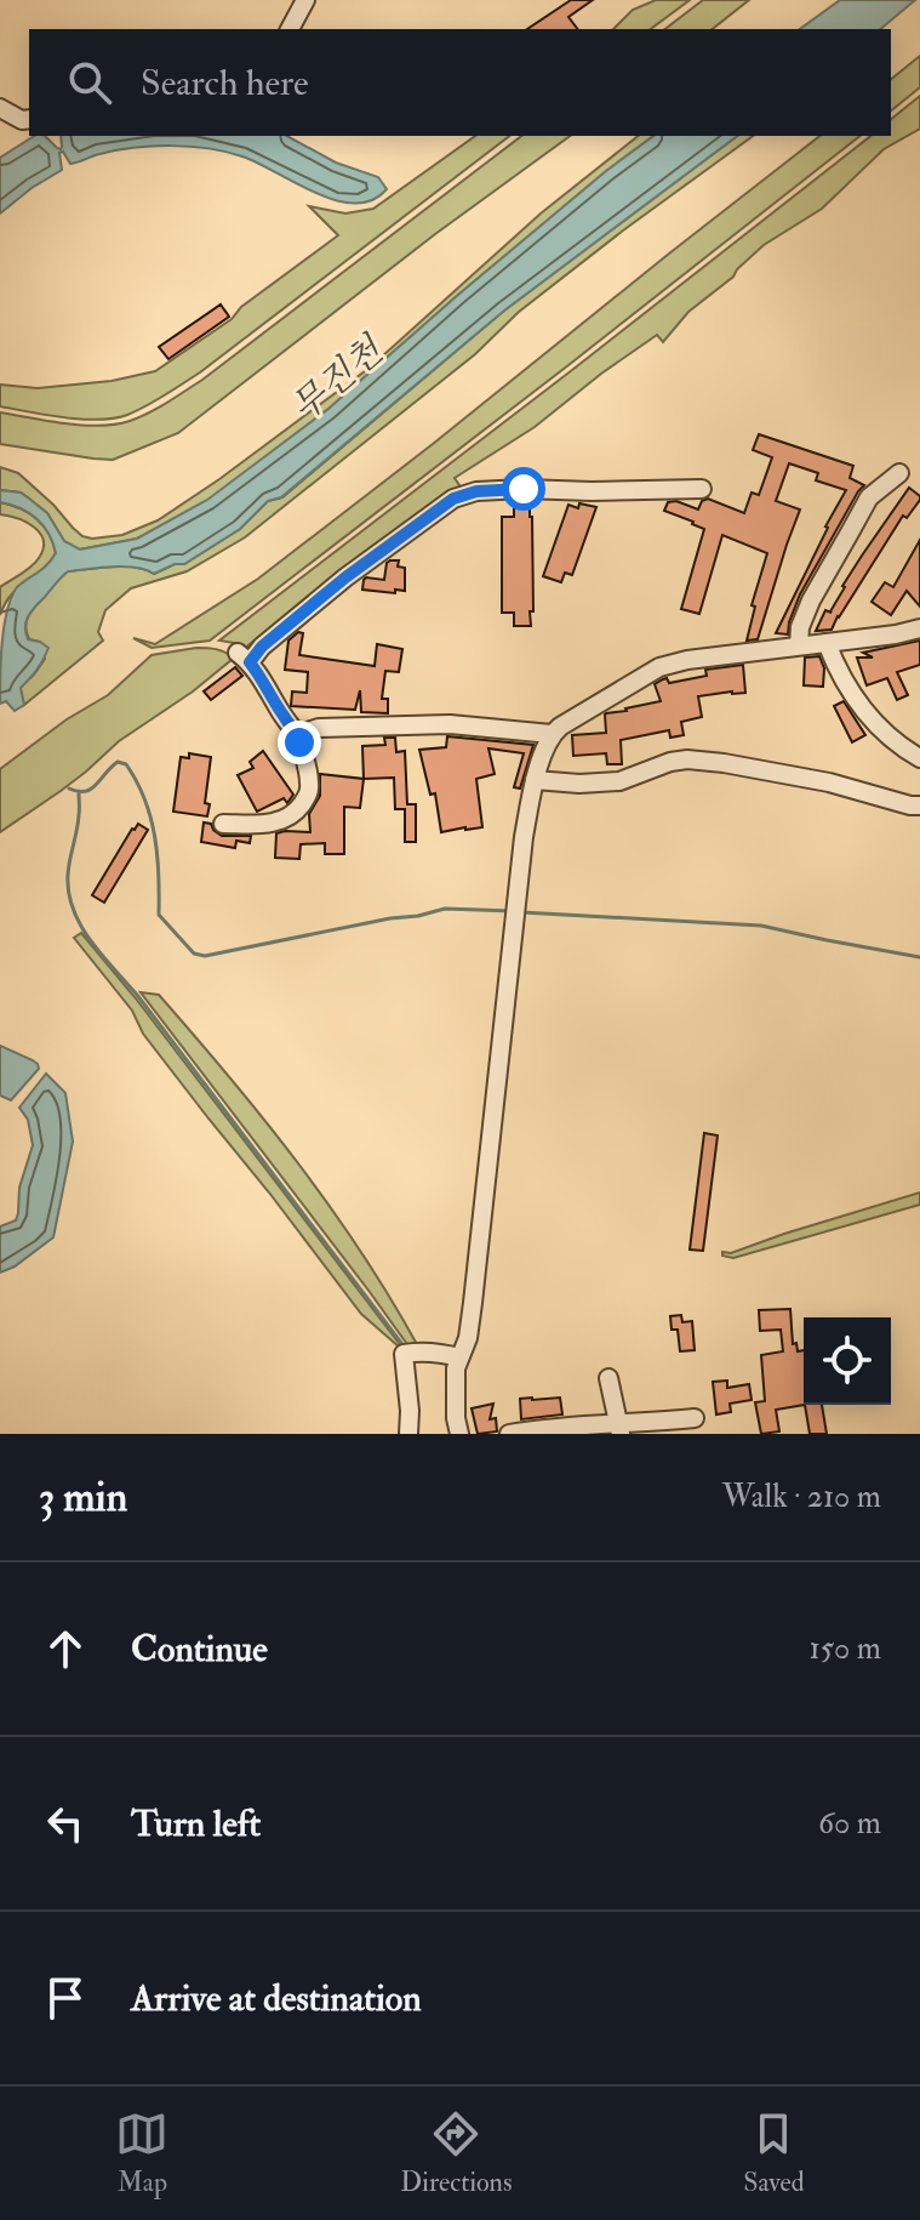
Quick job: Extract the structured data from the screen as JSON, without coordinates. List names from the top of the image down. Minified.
{"water":["무진천"],"page":{"search":"Search here","heading":["3 min","Walk · 210 m"],"list":[["Continue","150 m"],["Turn left","60 m"],"Arrive at destination"],"nav":["Map","Directions","Saved"]}}
